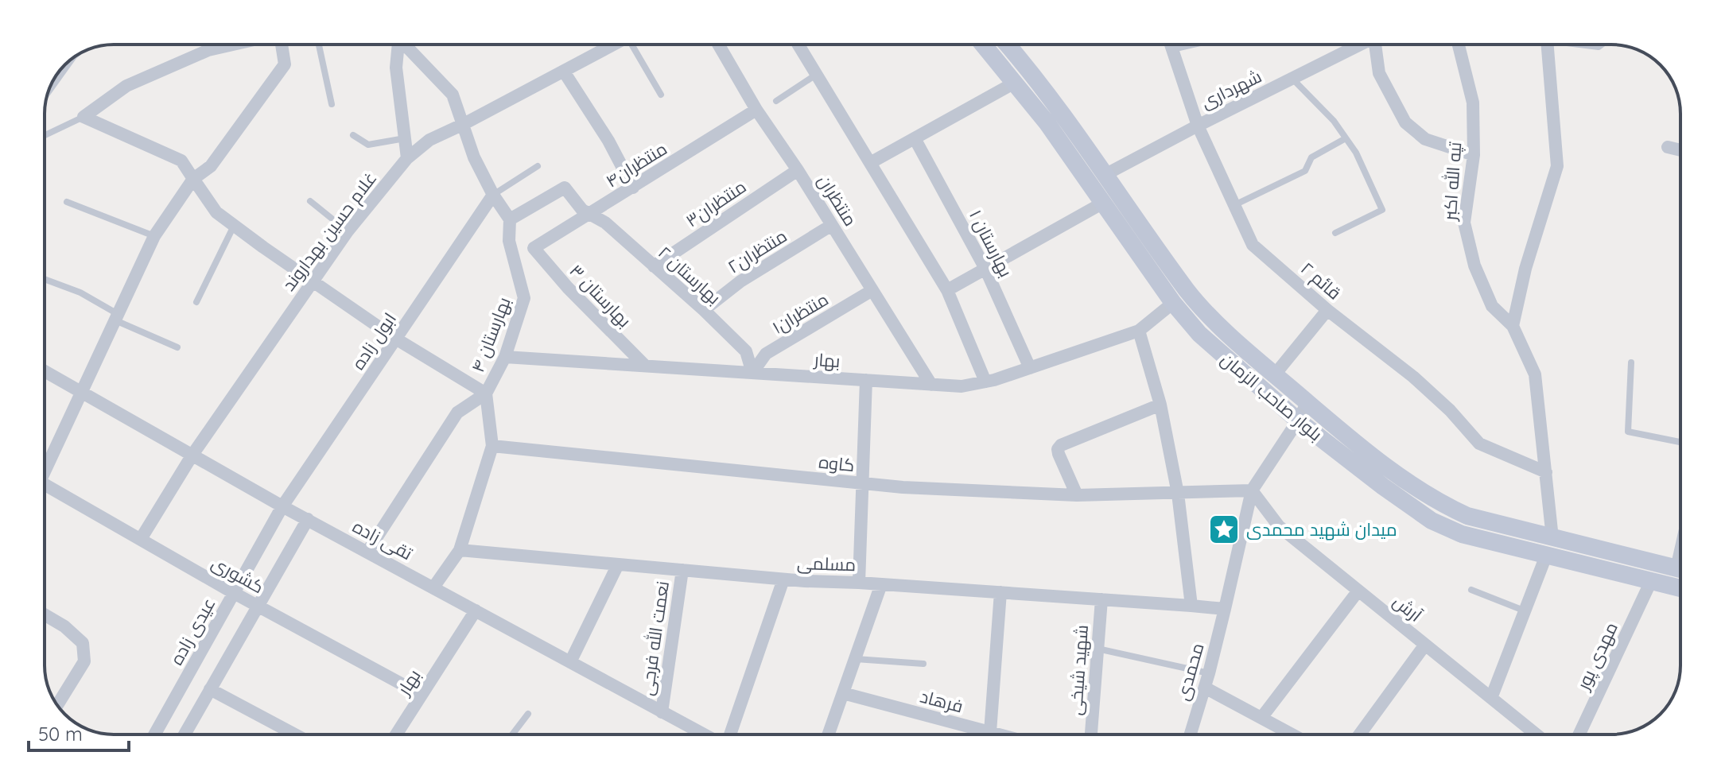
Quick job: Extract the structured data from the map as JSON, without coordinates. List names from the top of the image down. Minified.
{"streets":{"main road":["بلوار صاحب الزمان"],"street":["شهرداری","منتظران۴","تپه الله اکبر","منتظران","منتظران۳","غلام حسین بهداروند","بهارستان ۱","منتظران۲","بهارستان ۲","قائم ۲","بهارستان ۳","منتظران۱","بهارستان ۴","ابول زاده","بهار","کاوه","تقی زاده","مسلمی","کشوری","آرش","عیدی زاده","نعمت الله فرجی","مهدی پور","شهید شیخی","محمدی","فرهاد"]},"crossings":[["شهرداری","قائم ۲"],["شهرداری","بلوار صاحب الزمان"],["منتظران۴","منتظران"],["منتظران۴","بهارستان ۲"],["منتظران۴","بهارستان ۳"],["تپه الله اکبر","قائم ۲"],["تپه الله اکبر","بلوار صاحب الزمان"],["منتظران","منتظران۳"],["منتظران","منتظران۲"],["منتظران","منتظران۱"],["منتظران","بهار"],["منتظران۳","بهارستان ۲"],["غلام حسین بهداروند","تقی زاده"],["غلام حسین بهداروند","کشوری"],["بهارستان ۱","بهار"],["منتظران۲","بهارستان ۲"],["بهارستان ۲","منتظران۱"],["بهارستان ۲","بهارستان ۴"],["بهارستان ۲","بهار"],["بهارستان ۳","بهار"],["منتظران۱","بهار"],["بهارستان ۴","بهار"],["بهارستان ۴","کاوه"],["بهارستان ۴","تقی زاده"],["بهارستان ۴","مسلمی"],["ابول زاده","تقی زاده"],["ابول زاده","عیدی زاده"],["بهار","تقی زاده"],["بهار","کشوری"],["بلوار صاحب الزمان","مهدی پور"],["کاوه","آرش"],["کاوه","محمدی"],["تقی زاده","عیدی زاده"],["تقی زاده","نعمت الله فرجی"],["مسلمی","نعمت الله فرجی"],["مسلمی","شهید شیخی"],["مسلمی","محمدی"],["کشوری","عیدی زاده"],["آرش","محمدی"]],"places":{"place":["میدان شهید محمدی"]},"scale_bar":"50 m"}
